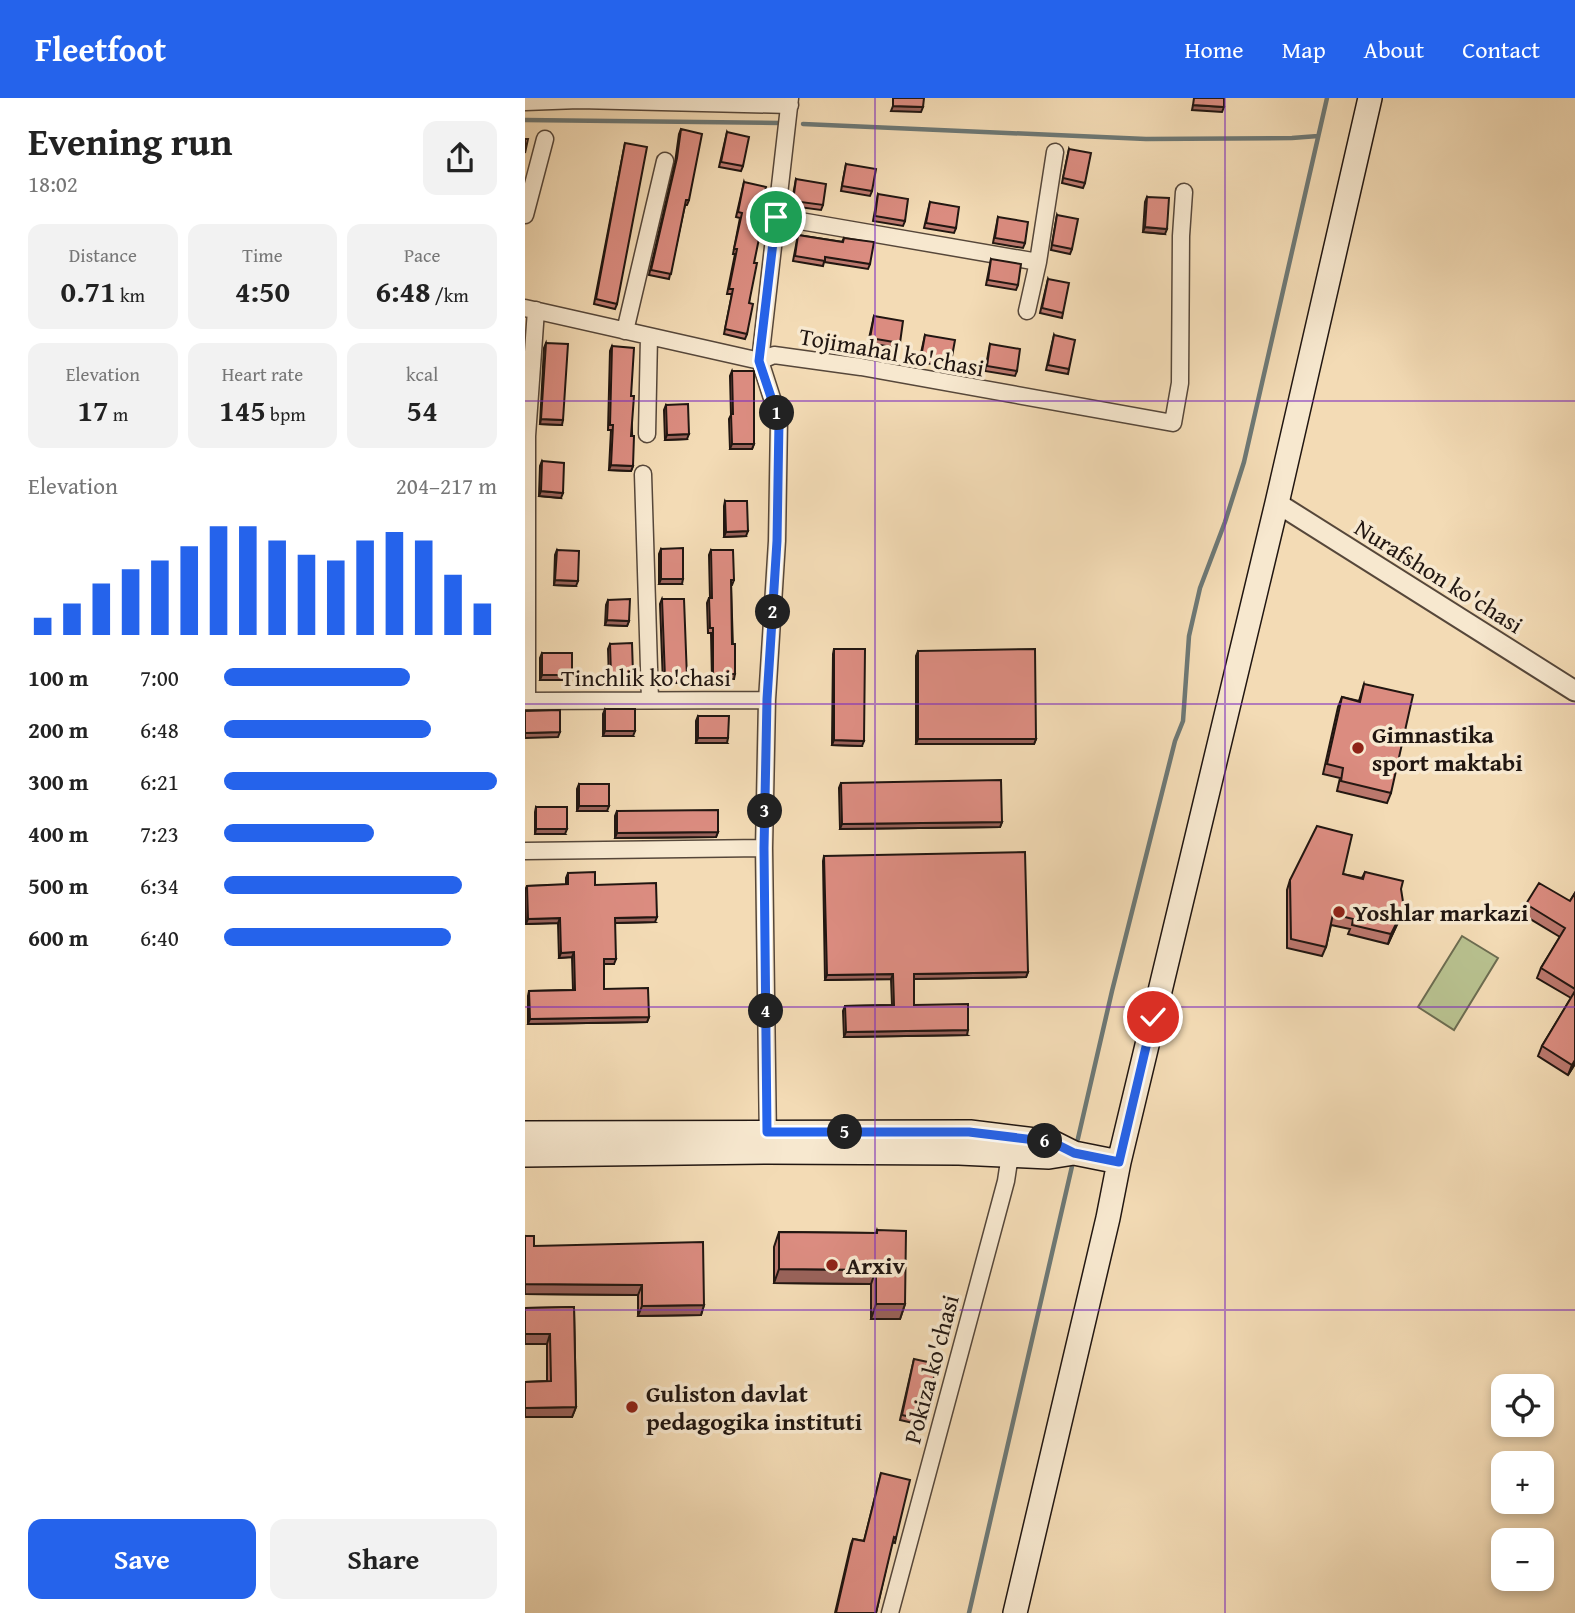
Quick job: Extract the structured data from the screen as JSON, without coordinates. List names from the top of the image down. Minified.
{"streets":{"street":["Tojimahal ko'chasi","Nurafshon ko'chasi","Tinchlik ko'chasi","Pokiza ko'chasi"]},"places":["Gimnastika sport maktabi","Yoshlar markazi","Arxiv","Guliston davlat pedagogika instituti"],"page":{"header":"Fleetfoot","nav":["Home","Map","About","Contact"],"heading":["Evening run","18:02"],"stats":[["Distance","0.71 km"],["Time","4:50"],["Pace","6:48 /km"],["Elevation","17 m"],["Heart rate","145 bpm"],["kcal","54"]],"pins":["1","2","3","4","5","6"],"chart":["Elevation","204–217 m"],"list":[{"name":"100 m","note":"7:00"},{"name":"200 m","note":"6:48"},{"name":"300 m","note":"6:21"},{"name":"400 m","note":"7:23"},{"name":"500 m","note":"6:34"},{"name":"600 m","note":"6:40"}],"map_buttons":["+","−"],"buttons":["Save","Share"]}}
